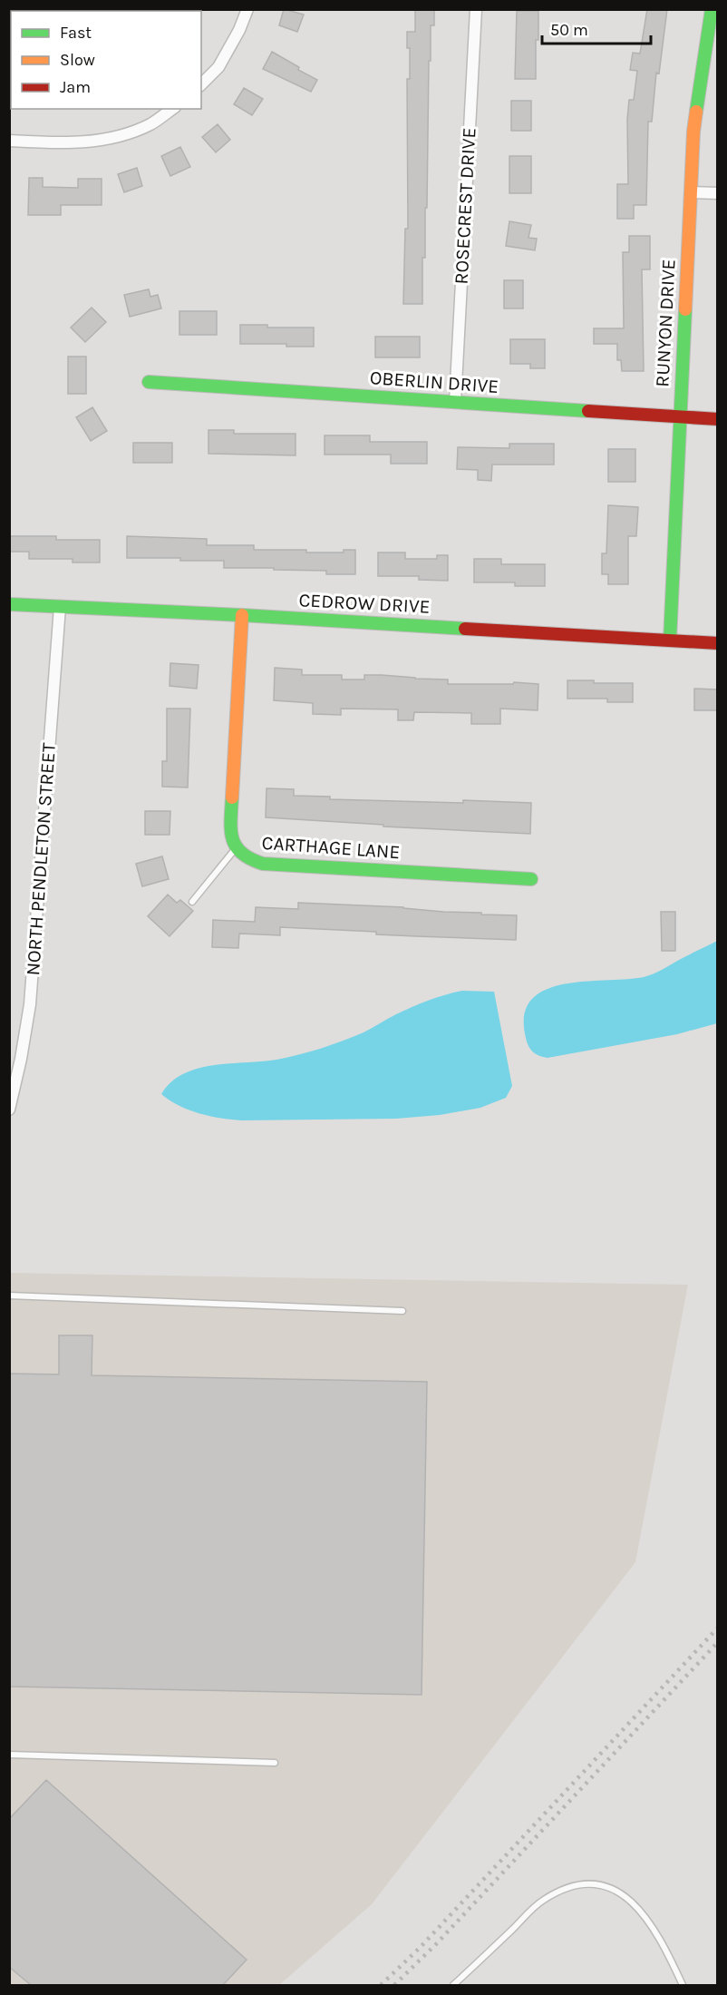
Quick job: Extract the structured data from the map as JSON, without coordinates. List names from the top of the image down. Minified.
{"streets":{"street":["ROSECREST DRIVE","RUNYON DRIVE","OBERLIN DRIVE","CEDROW DRIVE","CARTHAGE LANE","NORTH PENDLETON STREET"]},"crossings":[["ROSECREST DRIVE","OBERLIN DRIVE"],["RUNYON DRIVE","OBERLIN DRIVE"],["RUNYON DRIVE","CEDROW DRIVE"],["CEDROW DRIVE","CARTHAGE LANE"],["CEDROW DRIVE","NORTH PENDLETON STREET"]],"legend":["Fast","Slow","Jam"],"scale_bar":"50 m"}
